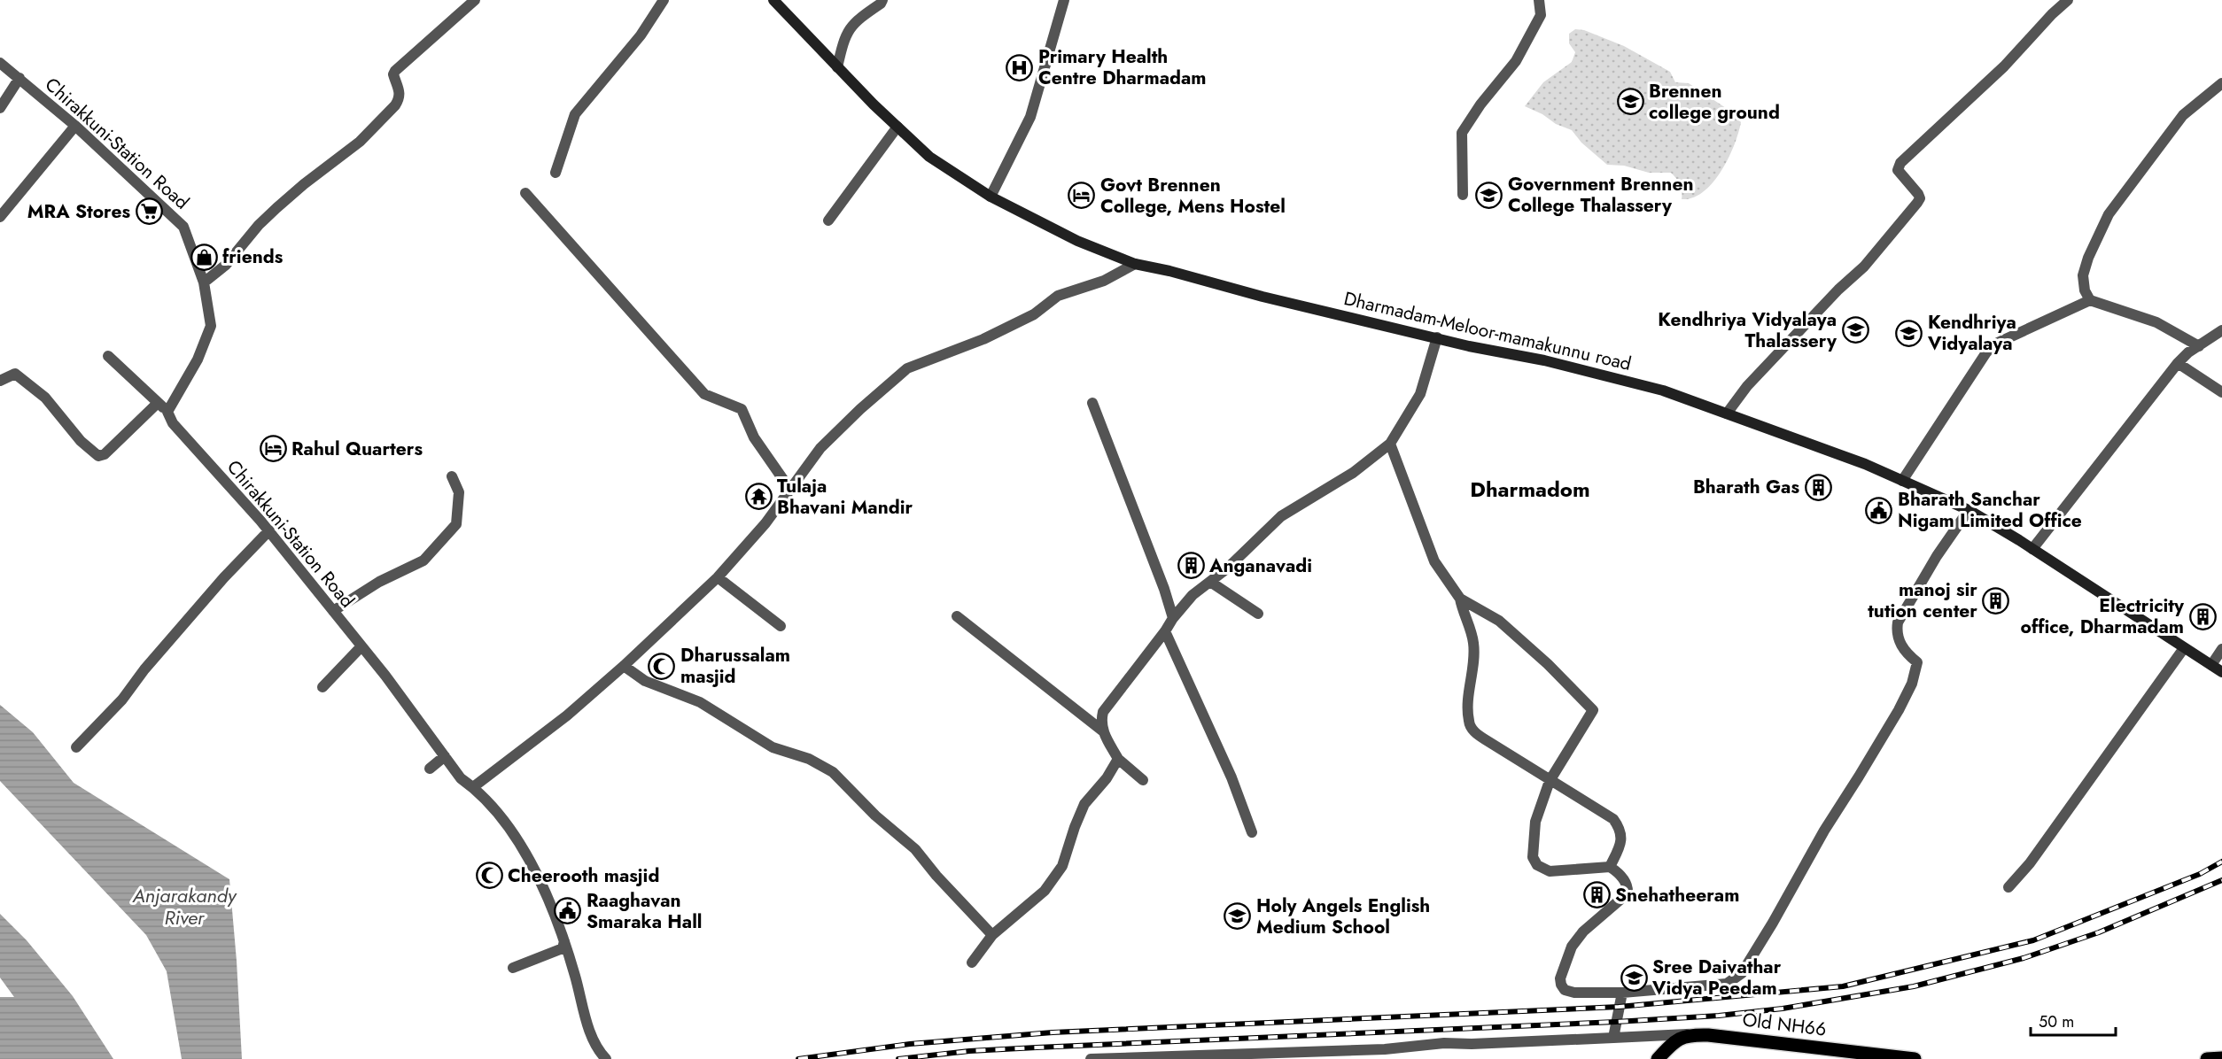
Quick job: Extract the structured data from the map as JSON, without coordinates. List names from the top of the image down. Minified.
{"streets":{"main road":["Dharmadam-Meloor-mamakunnu road","Old NH66"],"street":["Chirakkuni-Station Road"]},"districts":["Dharmadom"],"water":["Anjarakandy River"],"places":{"hospital":["Primary Health Centre Dharmadam"],"school or university":["Brennen college ground","Government Brennen College Thalassery","Kendhriya Vidyalaya Thalassery","Kendhriya Vidyalaya","Holy Angels English Medium School","Sree Daivathar Vidya Peedam"],"hotel":["Govt Brennen College, Mens Hostel","Rahul Quarters"],"supermarket":["MRA Stores"],"shop":["friends"],"building":["Bharath Gas","Anganavadi","manoj sir tution center","Electricity office, Dharmadam","Snehatheeram"],"temple":["Tulaja Bhavani Mandir"],"public building":["Bharath Sanchar Nigam Limited Office","Raaghavan Smaraka Hall"],"mosque":["Dharussalam masjid","Cheerooth masjid"]},"scale_bar":"50 m"}
